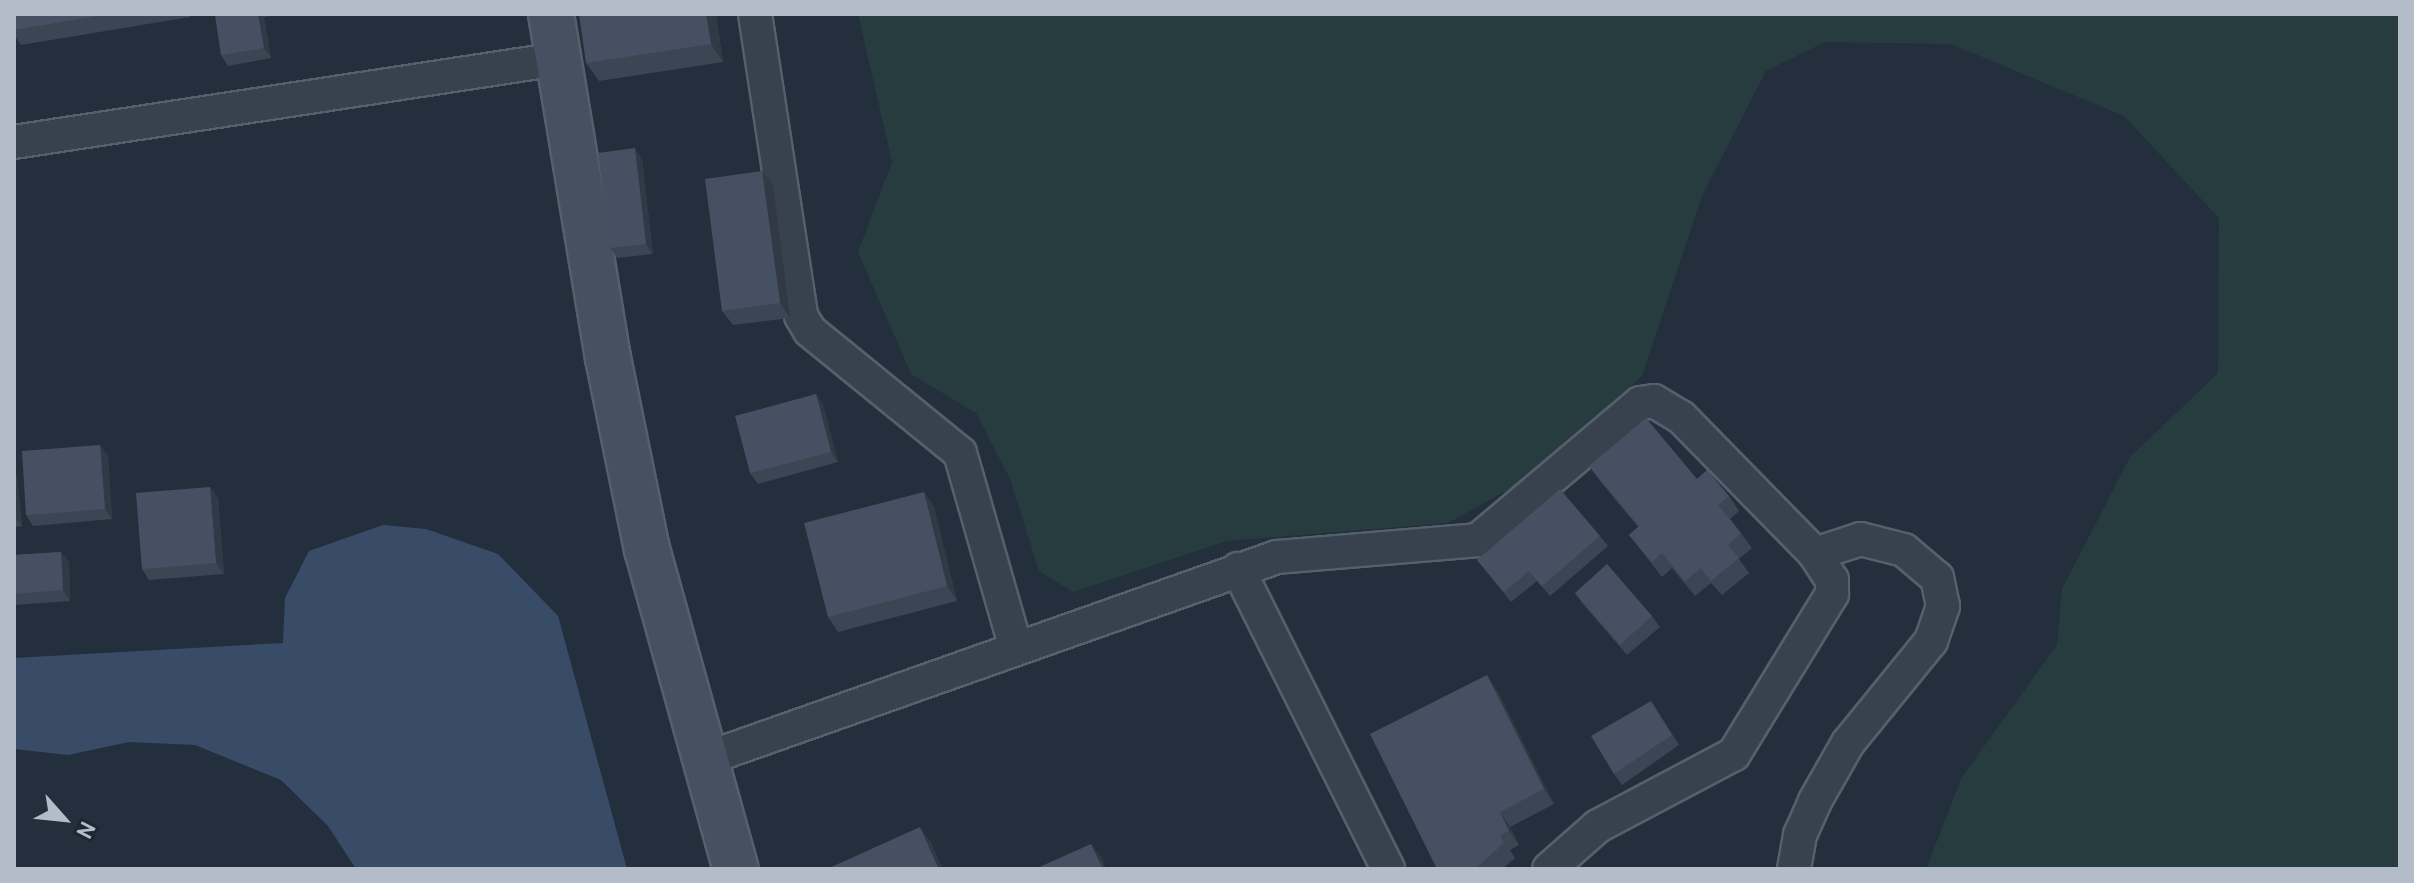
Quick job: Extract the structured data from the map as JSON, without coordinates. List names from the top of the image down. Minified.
{"north":"bottom right"}
